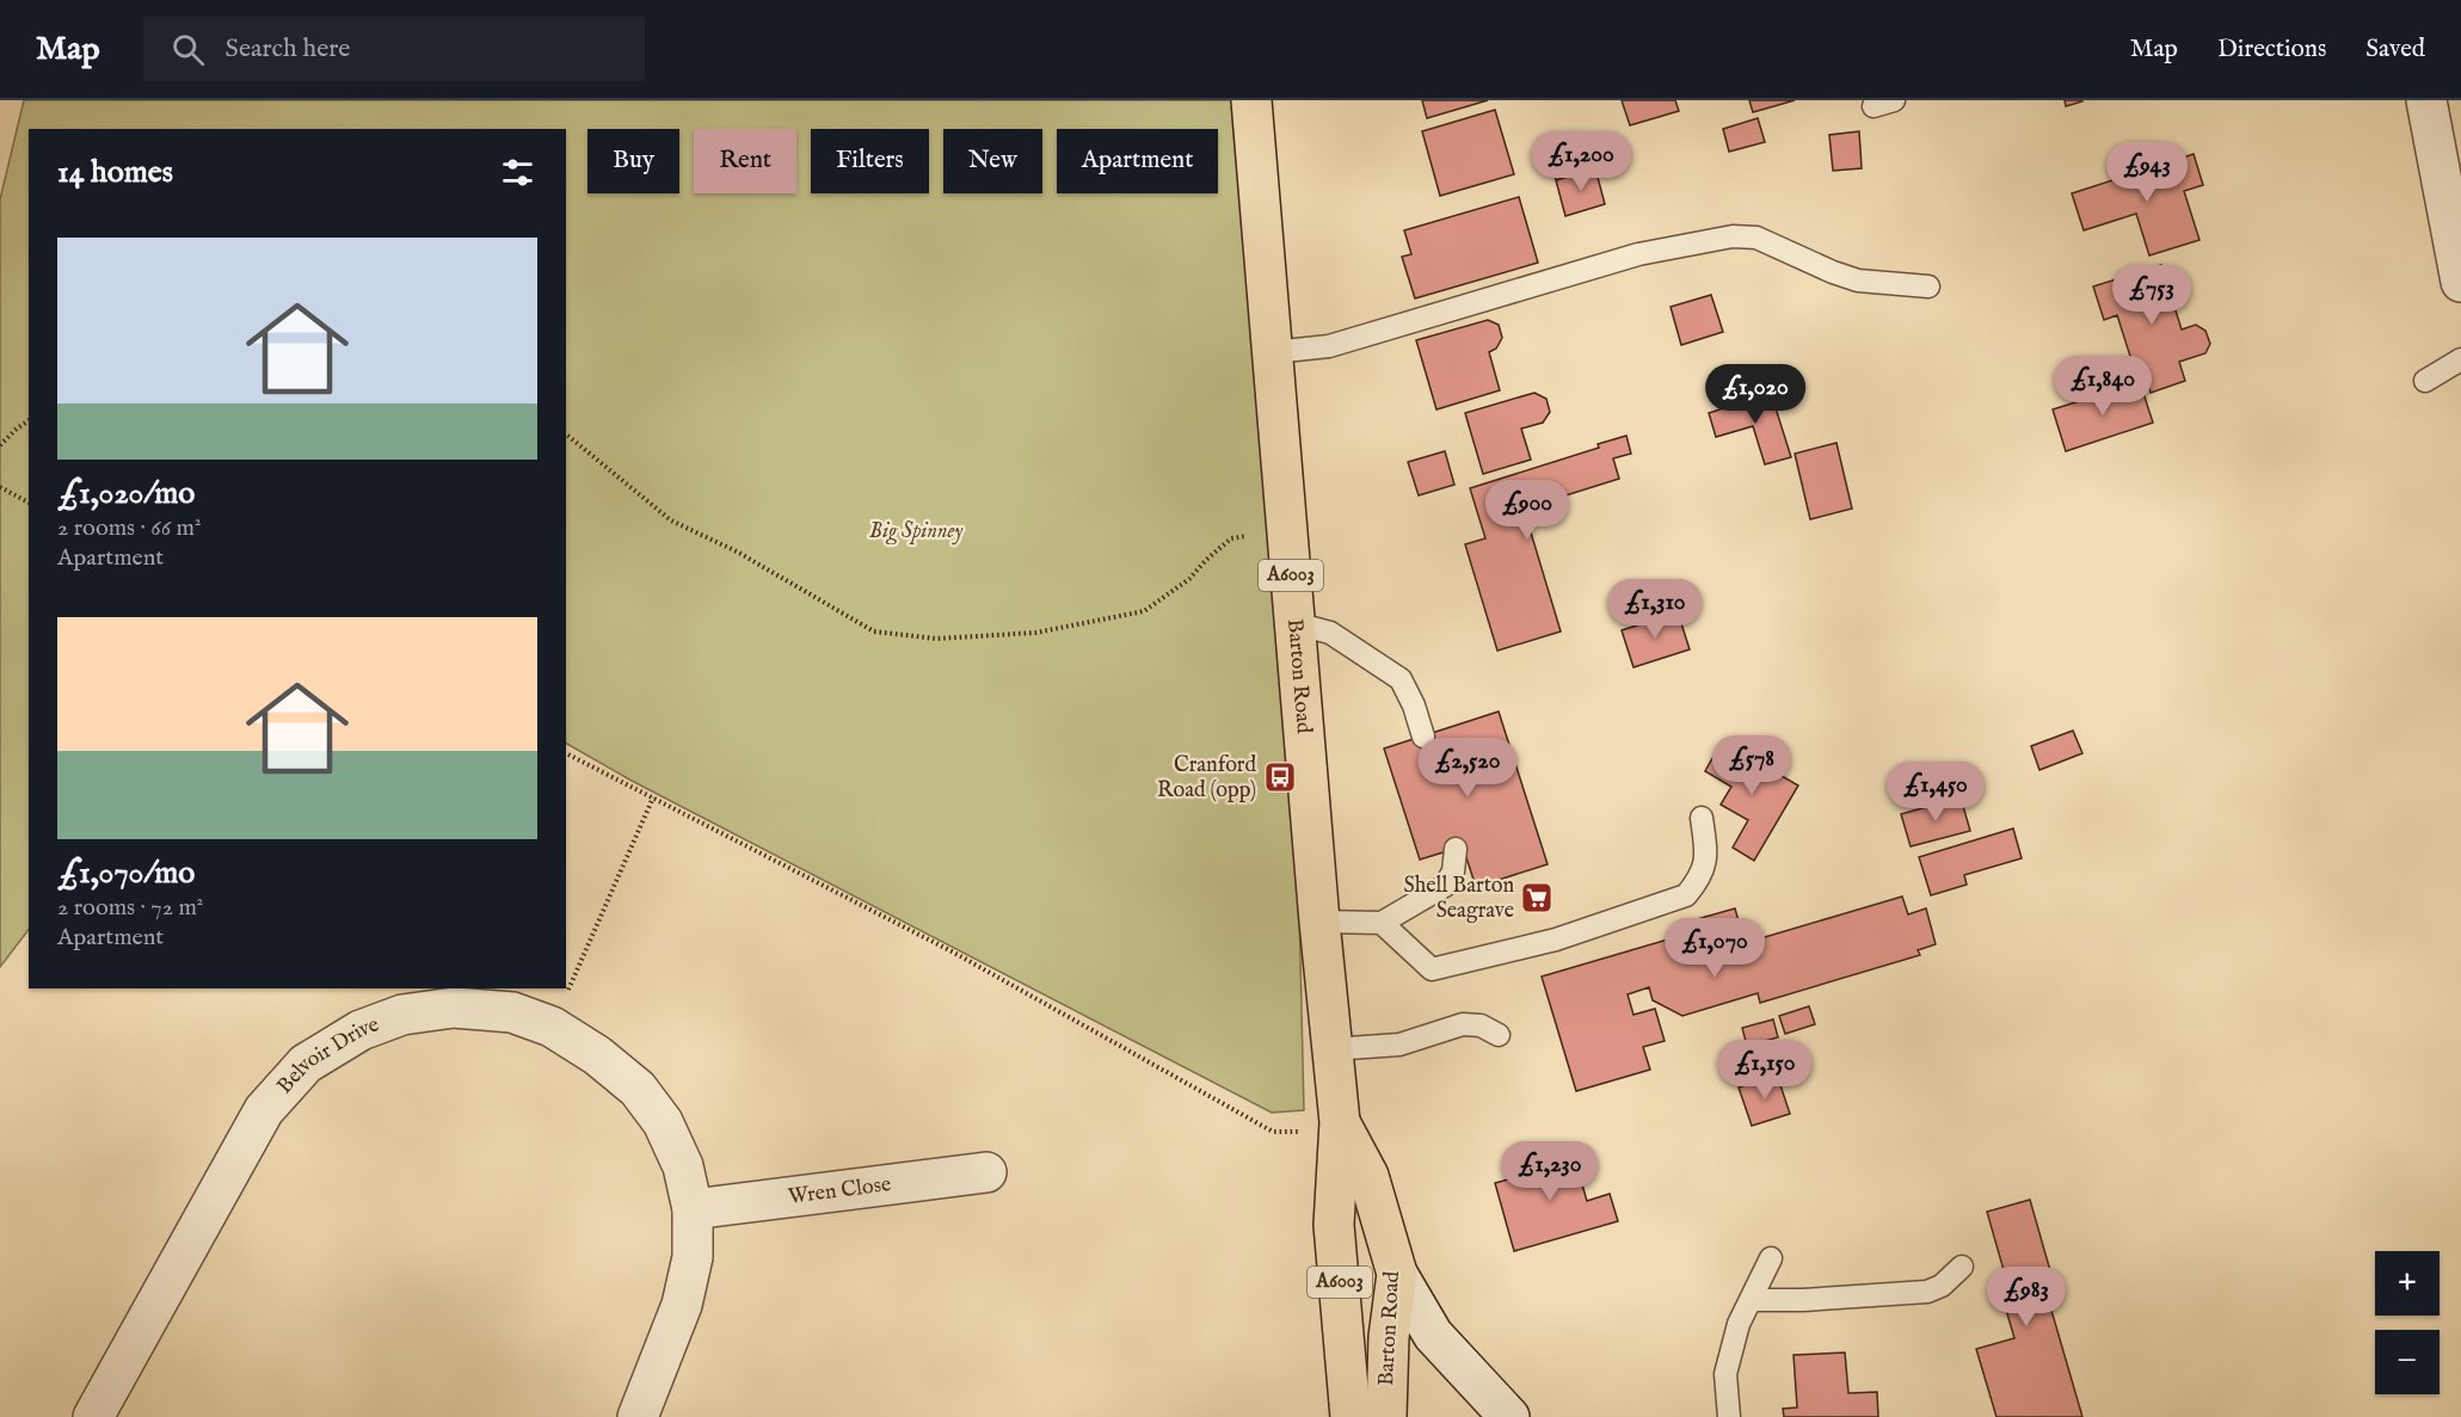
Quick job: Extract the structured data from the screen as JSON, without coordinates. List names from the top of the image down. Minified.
{"streets":{"main road":["A6003","Barton Road"],"street":["Belvoir Drive","Wren Close"]},"crossings":[["Belvoir Drive","Wren Close"]],"parks":["Big Spinney"],"places":{"bus stop":["Cranford Road (opp)"],"supermarket":["Shell Barton Seagrave"]},"page":{"header":"Map","search":"Search here","nav":["Map","Directions","Saved"],"chip":["Buy","Rent","Filters","New","Apartment"],"heading":"14 homes","price":["£1,200","£943","£753","£1,840","£1,020","£900","£1,310","£578","£2,520","£1,450","£1,070","£1,150","£1,230","£983"],"list":[{"name":"£1,020/mo","note":"2 rooms · 66 m² · Apartment"},{"name":"£1,070/mo","note":"2 rooms · 72 m² · Apartment"}],"map_buttons":["+","−"]}}
